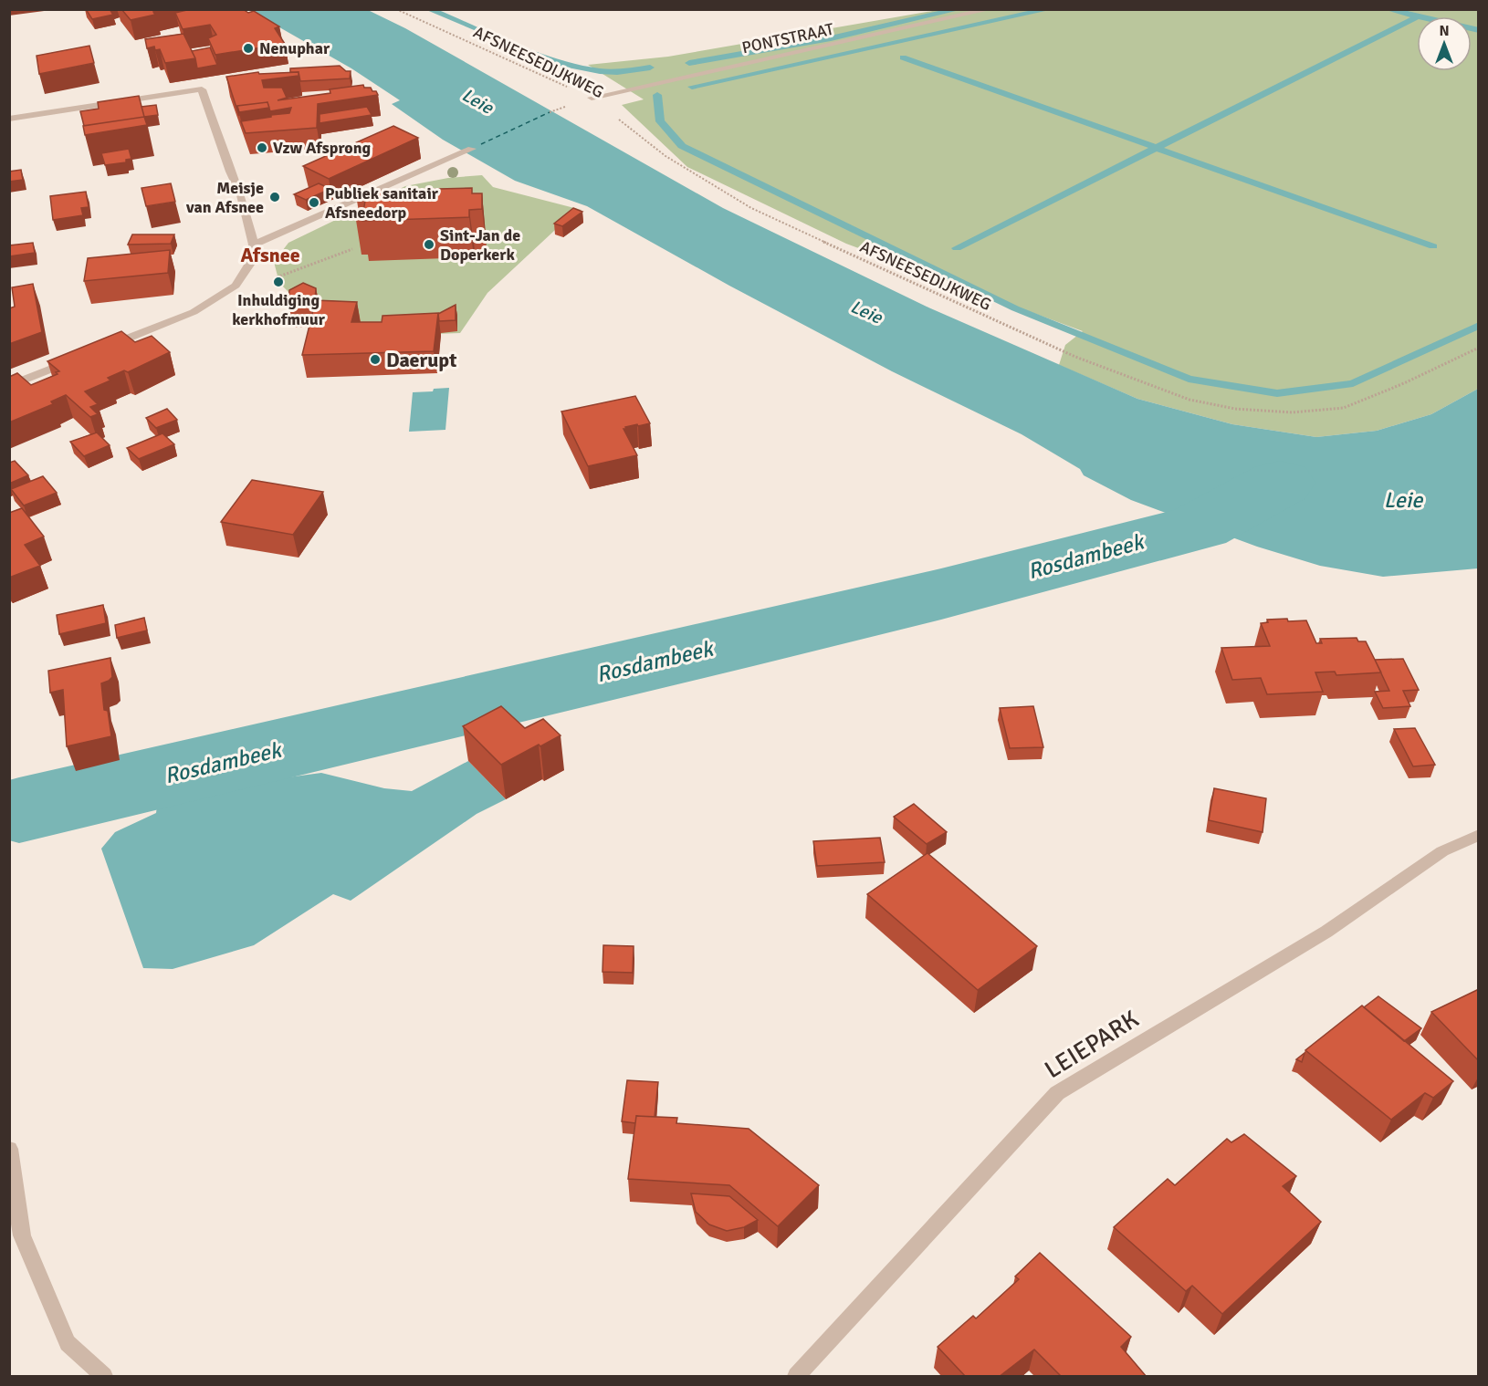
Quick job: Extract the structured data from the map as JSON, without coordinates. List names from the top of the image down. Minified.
{"streets":{"street":["PONTSTRAAT","LEIEPARK"],"path":["AFSNEESEDIJKWEG"]},"crossings":[["PONTSTRAAT","AFSNEESEDIJKWEG"]],"districts":["Afsnee"],"water":["Leie","Rosdambeek"],"places":["Nenuphar","Vzw Afsprong","Meisje van Afsnee","Publiek sanitair Afsneedorp","Sint-Jan de Doperkerk","Inhuldiging kerkhofmuur","Daerupt"],"north":"top"}
